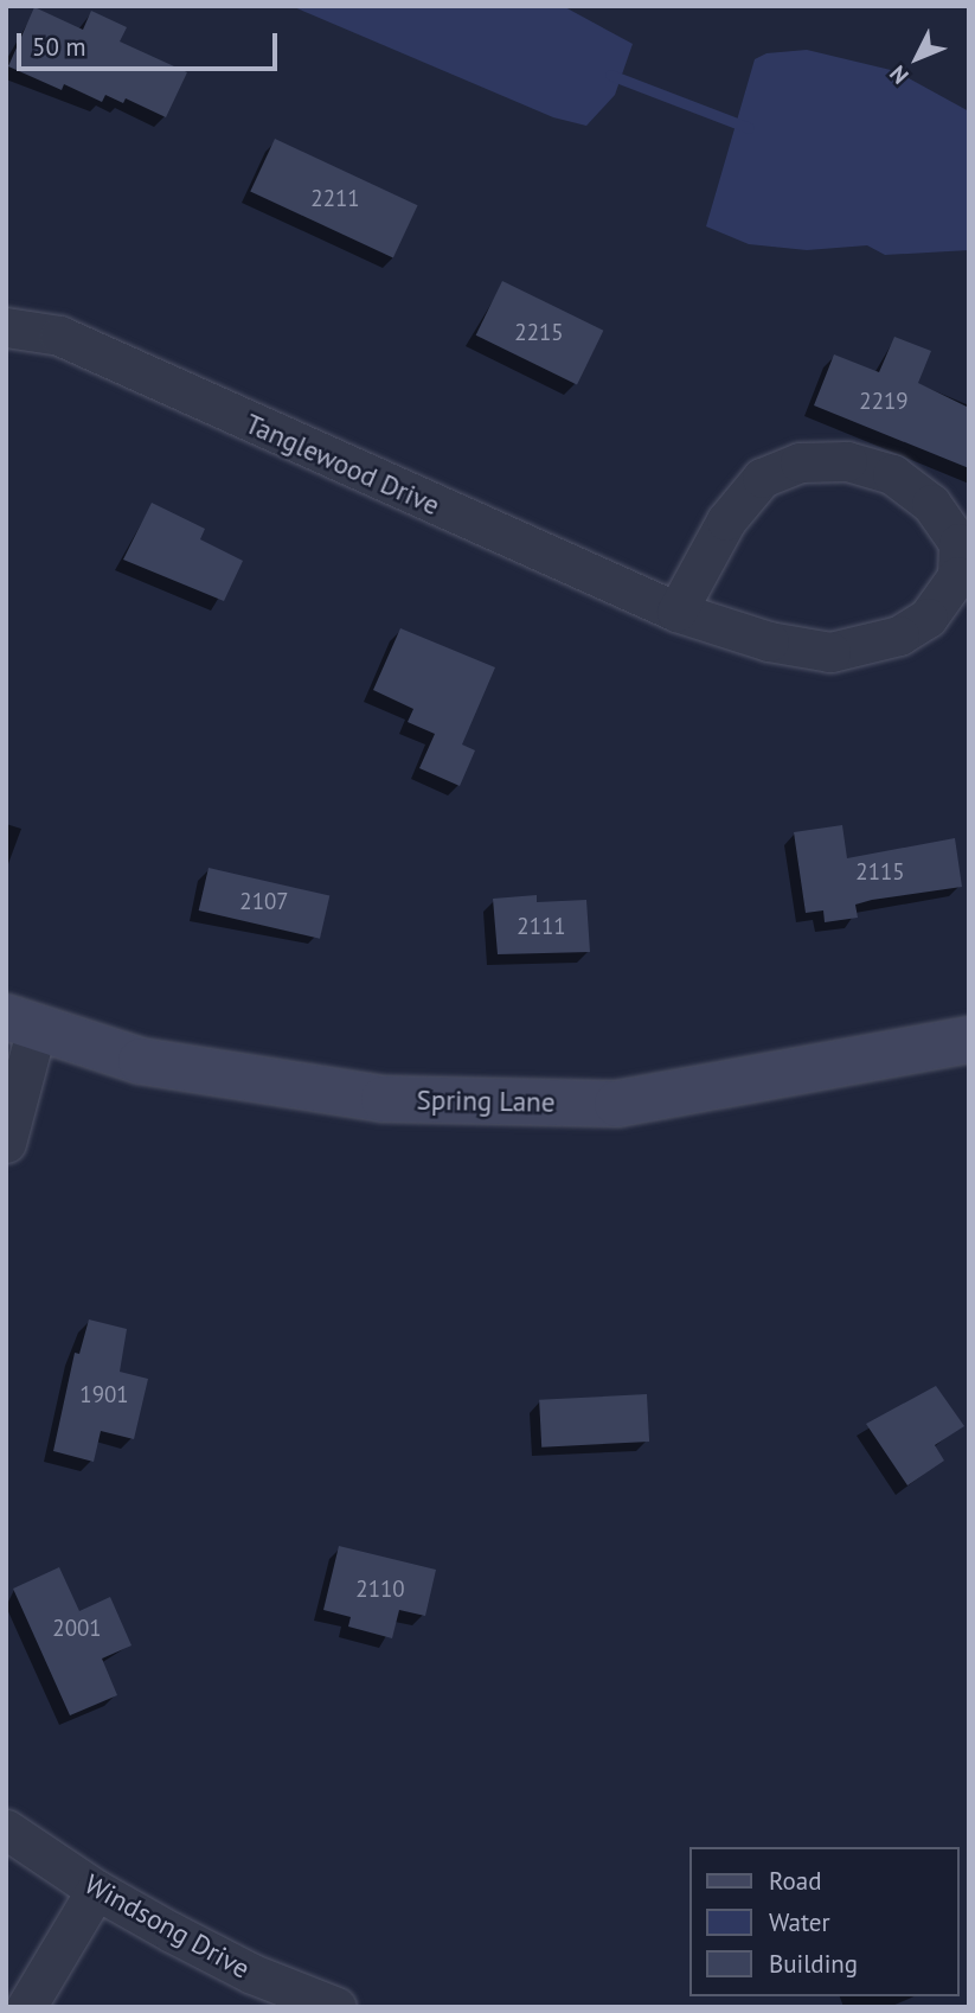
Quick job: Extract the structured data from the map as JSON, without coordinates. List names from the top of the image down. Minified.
{"streets":{"street":["Tanglewood Drive","Spring Lane","Windsong Drive"]},"house_numbers":["2211","2215","2219","2115","2107","2111","1901","2110","2001"],"legend":["Road","Water","Building"],"scale_bar":"50 m","north":"bottom left"}
